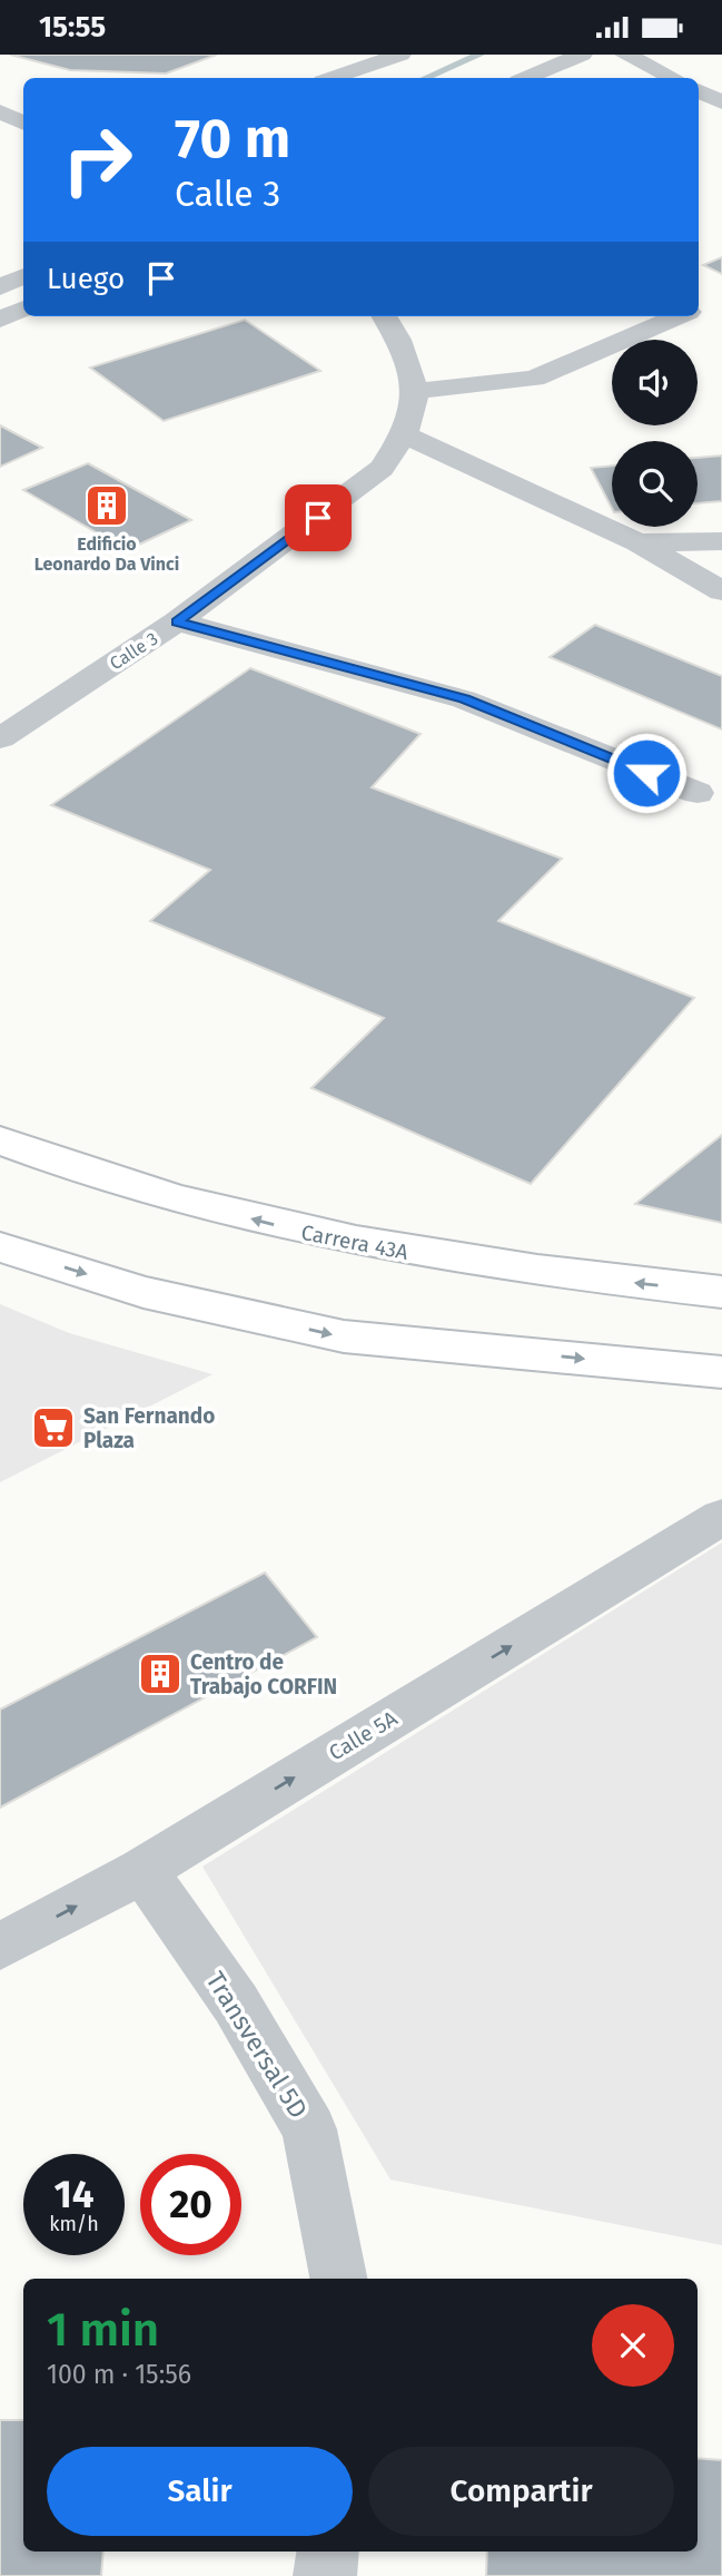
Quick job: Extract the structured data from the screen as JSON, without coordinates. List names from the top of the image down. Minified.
{"streets":{"main road":["Carrera 43A"],"street":["Calle 3","Calle 5A","Transversal 5D"]},"crossings":[["Calle 5A","Transversal 5D"]],"one_way":["Calle 5A"],"places":{"building":["Edificio Leonardo Da Vinci","Centro de Trabajo CORFIN"],"supermarket":["San Fernando Plaza"]},"page":{"status":"15:55","turn":["70 m","Calle 3"],"then":"Luego","speed":"14 km/h","limit":"20","heading":["1 min","100 m · 15:56"],"buttons":["Salir","Compartir"]}}
